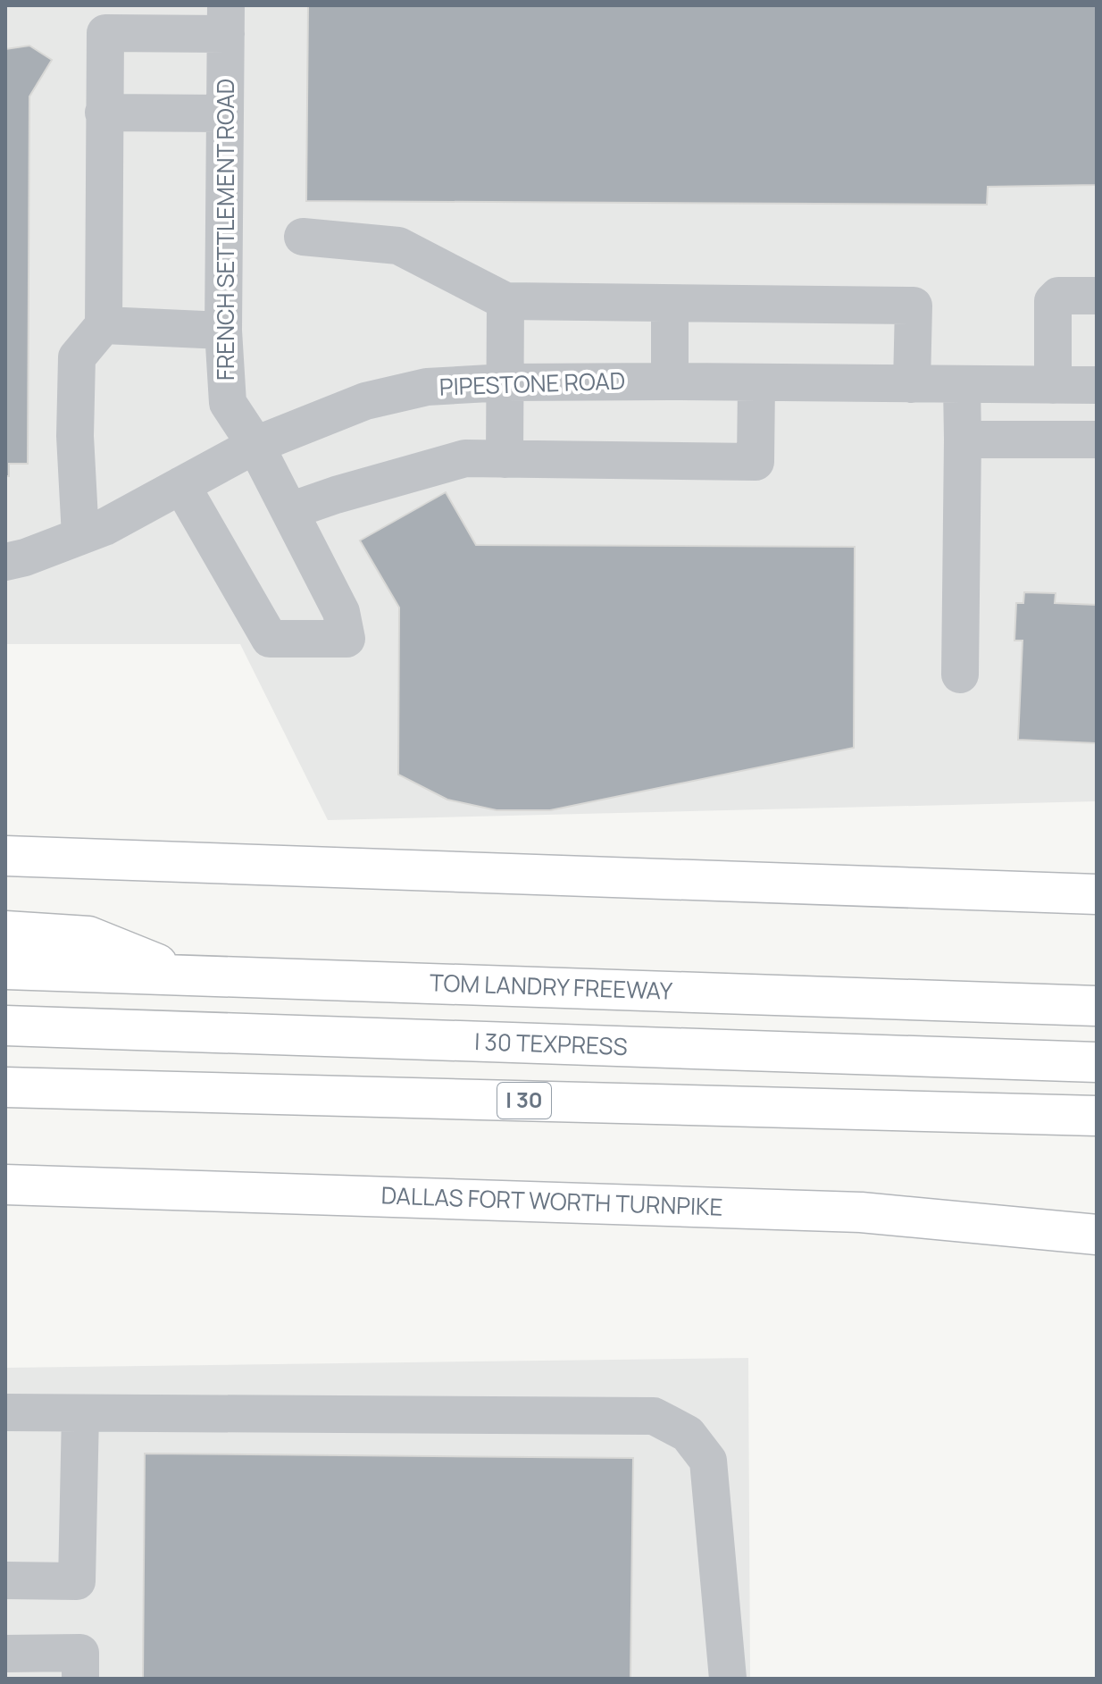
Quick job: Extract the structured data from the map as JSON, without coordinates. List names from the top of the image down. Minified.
{"streets":{"main road":["TOM LANDRY FREEWAY","I 30 TEXPRESS","I 30","DALLAS FORT WORTH TURNPIKE"],"street":["FRENCH SETTLEMENT ROAD","PIPESTONE ROAD"]},"crossings":[["FRENCH SETTLEMENT ROAD","PIPESTONE ROAD"]]}
